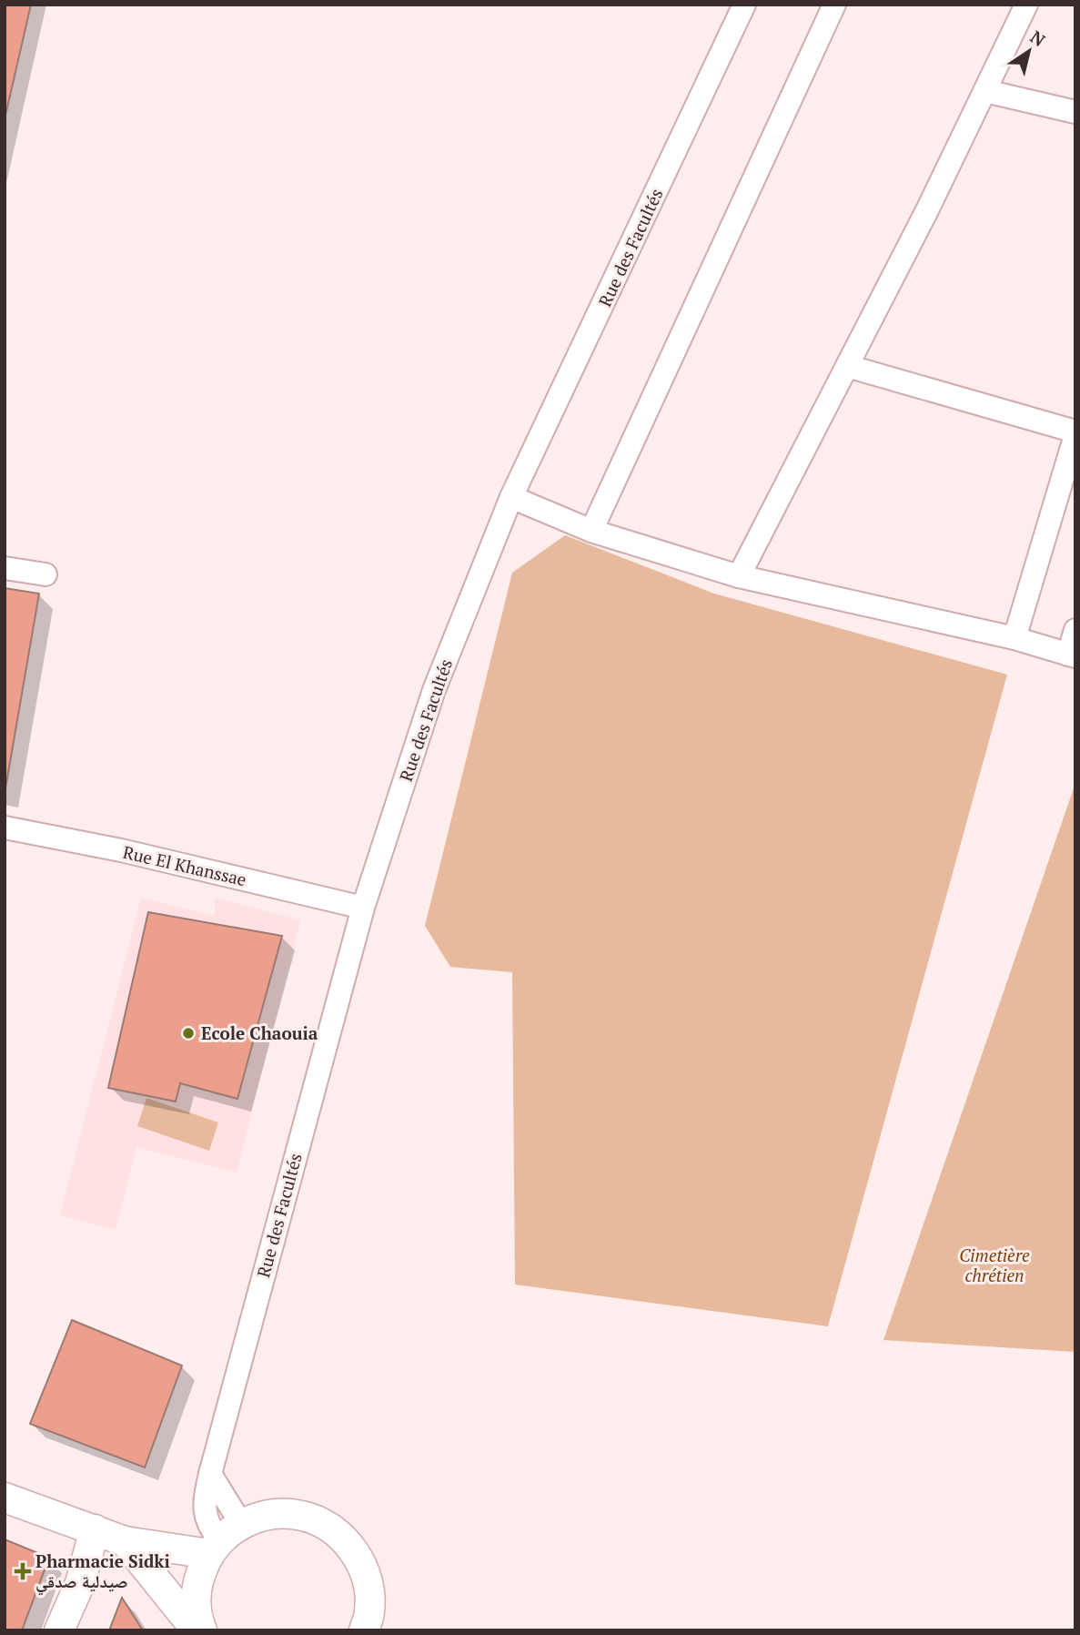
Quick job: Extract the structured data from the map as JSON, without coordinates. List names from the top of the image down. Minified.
{"streets":{"street":["Rue des Facultés","Rue El Khanssae"]},"crossings":[["Rue des Facultés","Rue El Khanssae"]],"parks":["Cimetière chrétien"],"places":{"other":["Ecole Chaouia"],"health":["Pharmacie Sidki صيدلية صدقي"]},"north":"top right"}
